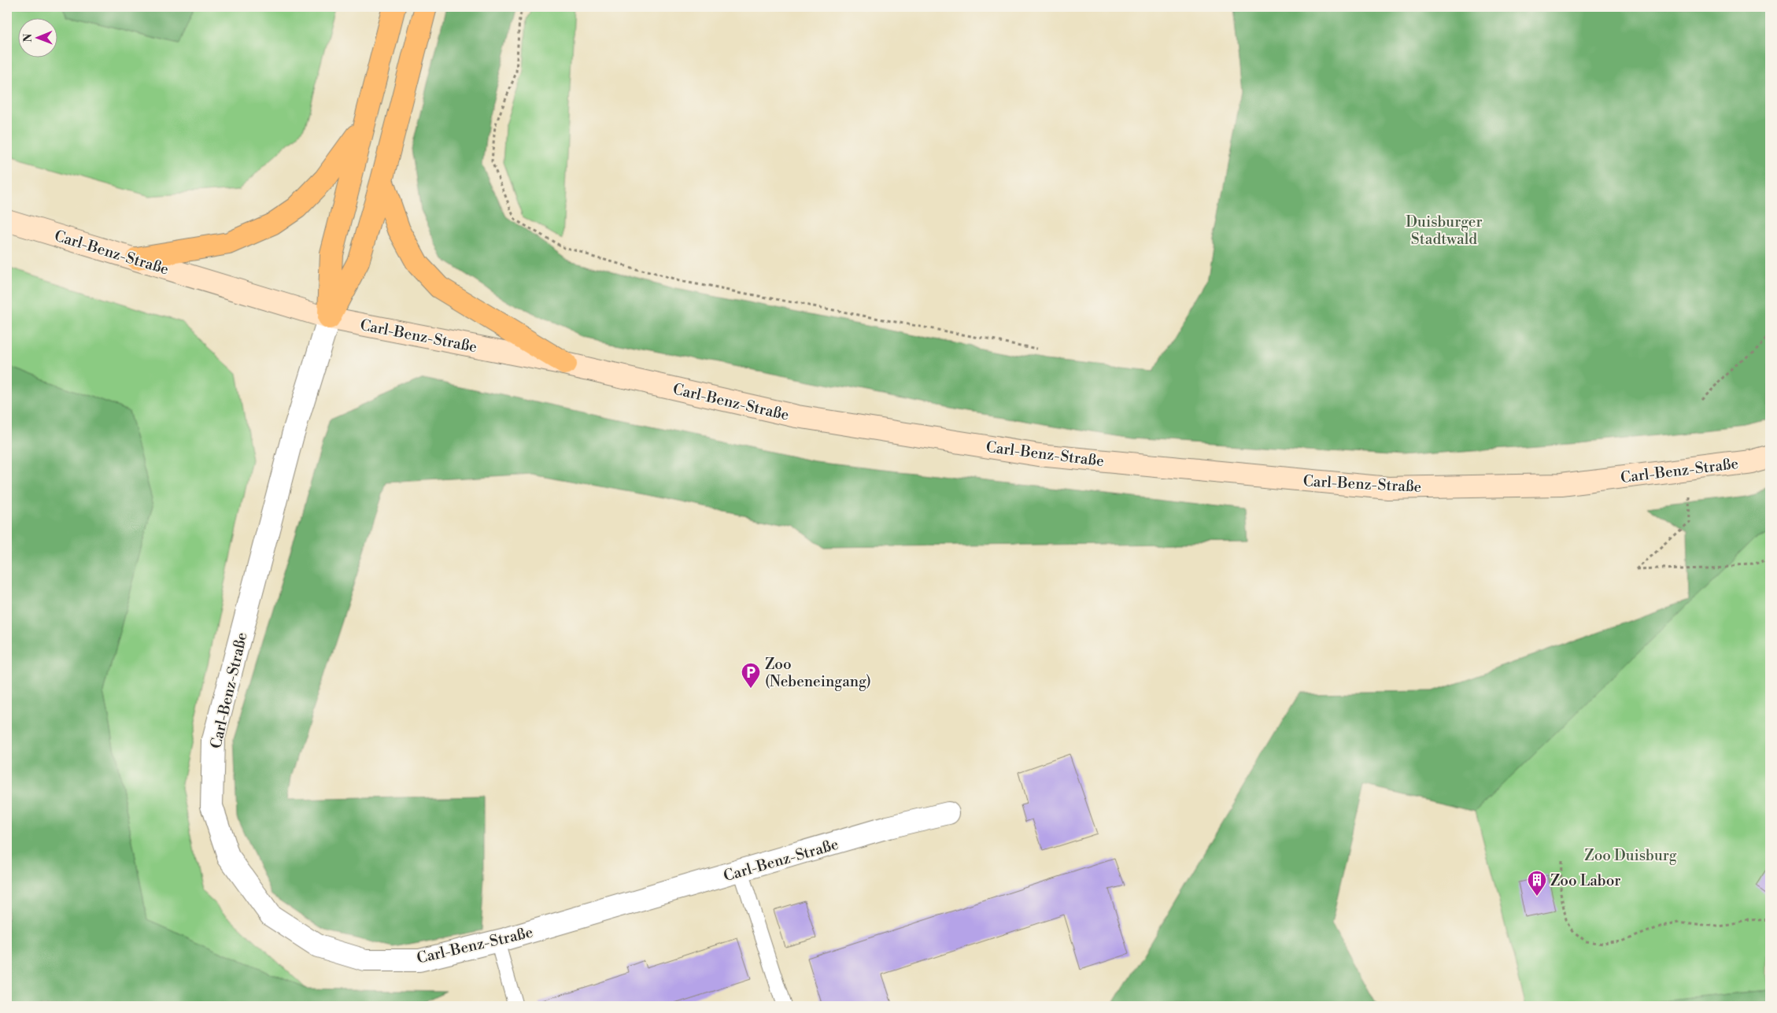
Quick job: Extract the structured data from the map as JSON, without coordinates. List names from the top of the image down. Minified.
{"streets":{"main road":["Carl-Benz-Straße"]},"parks":["Duisburger Stadtwald","Zoo Duisburg"],"places":{"parking":["Zoo (Nebeneingang)"],"building":["Zoo Labor"]},"north":"left"}
